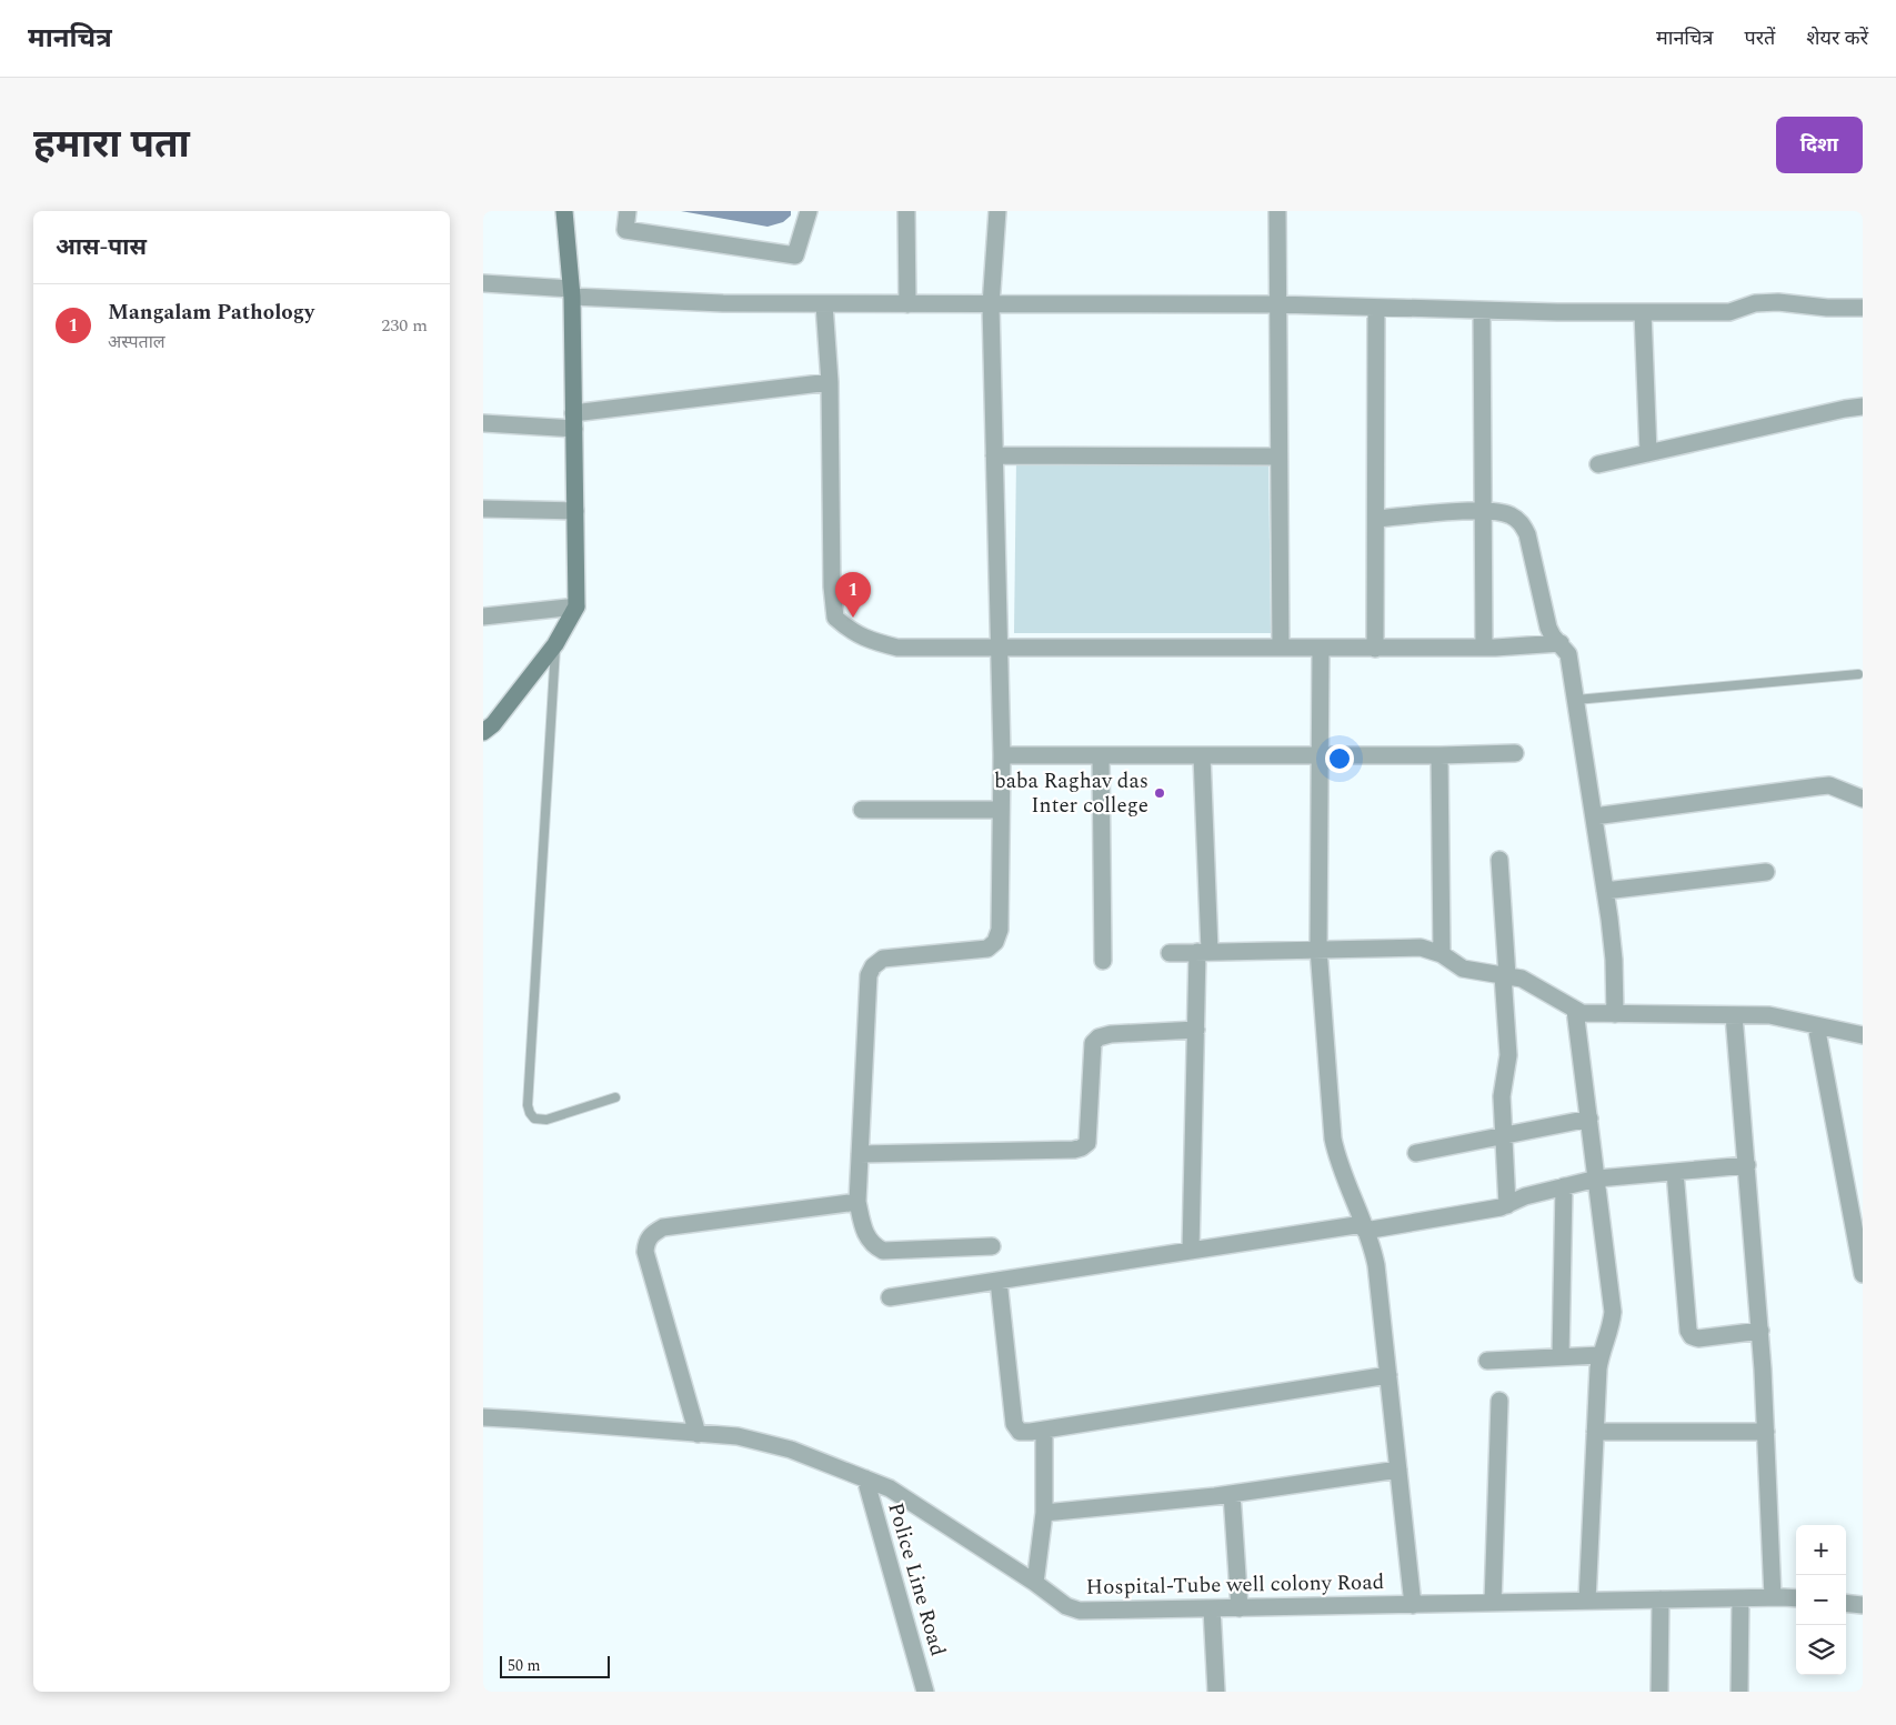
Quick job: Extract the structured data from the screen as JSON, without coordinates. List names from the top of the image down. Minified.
{"streets":{"street":["Police Line Road","Hospital-Tube well colony Road"]},"crossings":[["Police Line Road","Hospital-Tube well colony Road"]],"places":["baba Raghav das Inter college"],"scale_bar":"50 m","page":{"header":"मानचित्र","nav":["मानचित्र","परतें","शेयर करें"],"title":"हमारा पता","buttons":"दिशा","heading":"आस-पास","list":[{"mark":"1","name":"Mangalam Pathology","note":"अस्पताल","value":"230 m"}],"pins":"1","map_buttons":["+","−"],"scale":"50 m"}}
